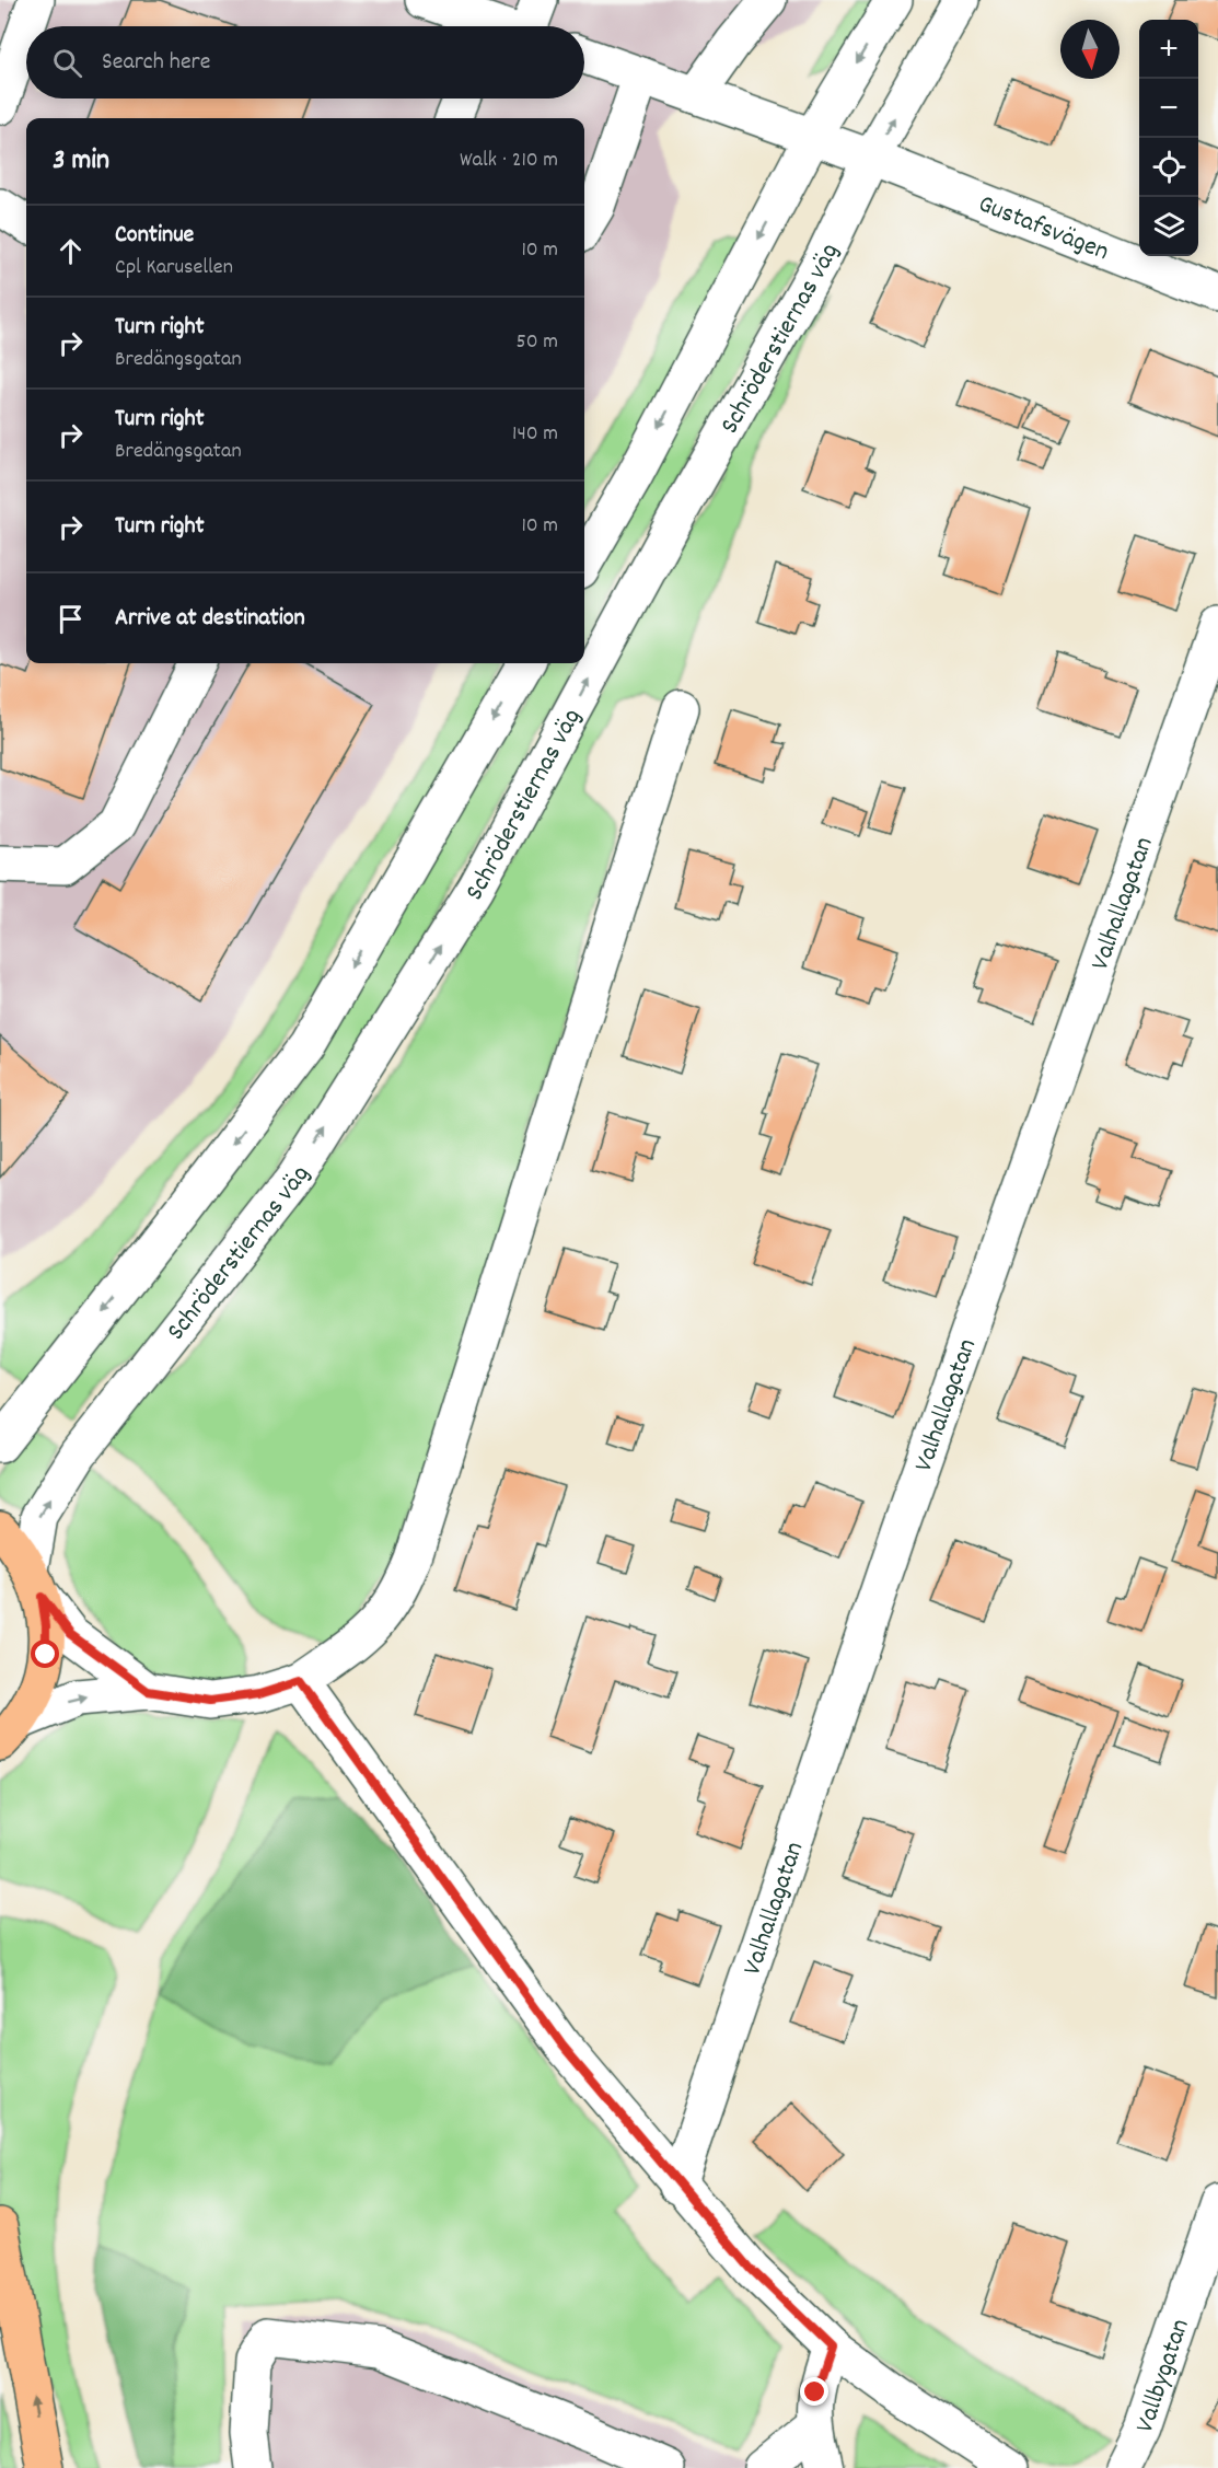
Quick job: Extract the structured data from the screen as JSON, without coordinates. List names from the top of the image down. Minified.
{"streets":{"street":["Gustafsvägen","Schröderstiernas väg","Valhallagatan","Vallbygatan"]},"crossings":[["Gustafsvägen","Schröderstiernas väg"]],"north":"bottom","page":{"map_buttons":["+","−"],"search":"Search here","heading":["3 min","Walk · 210 m"],"list":[["Continue","Cpl Karusellen","10 m"],["Turn right","Bredängsgatan","50 m"],["Turn right","Bredängsgatan","140 m"],["Turn right","10 m"],"Arrive at destination"]}}
